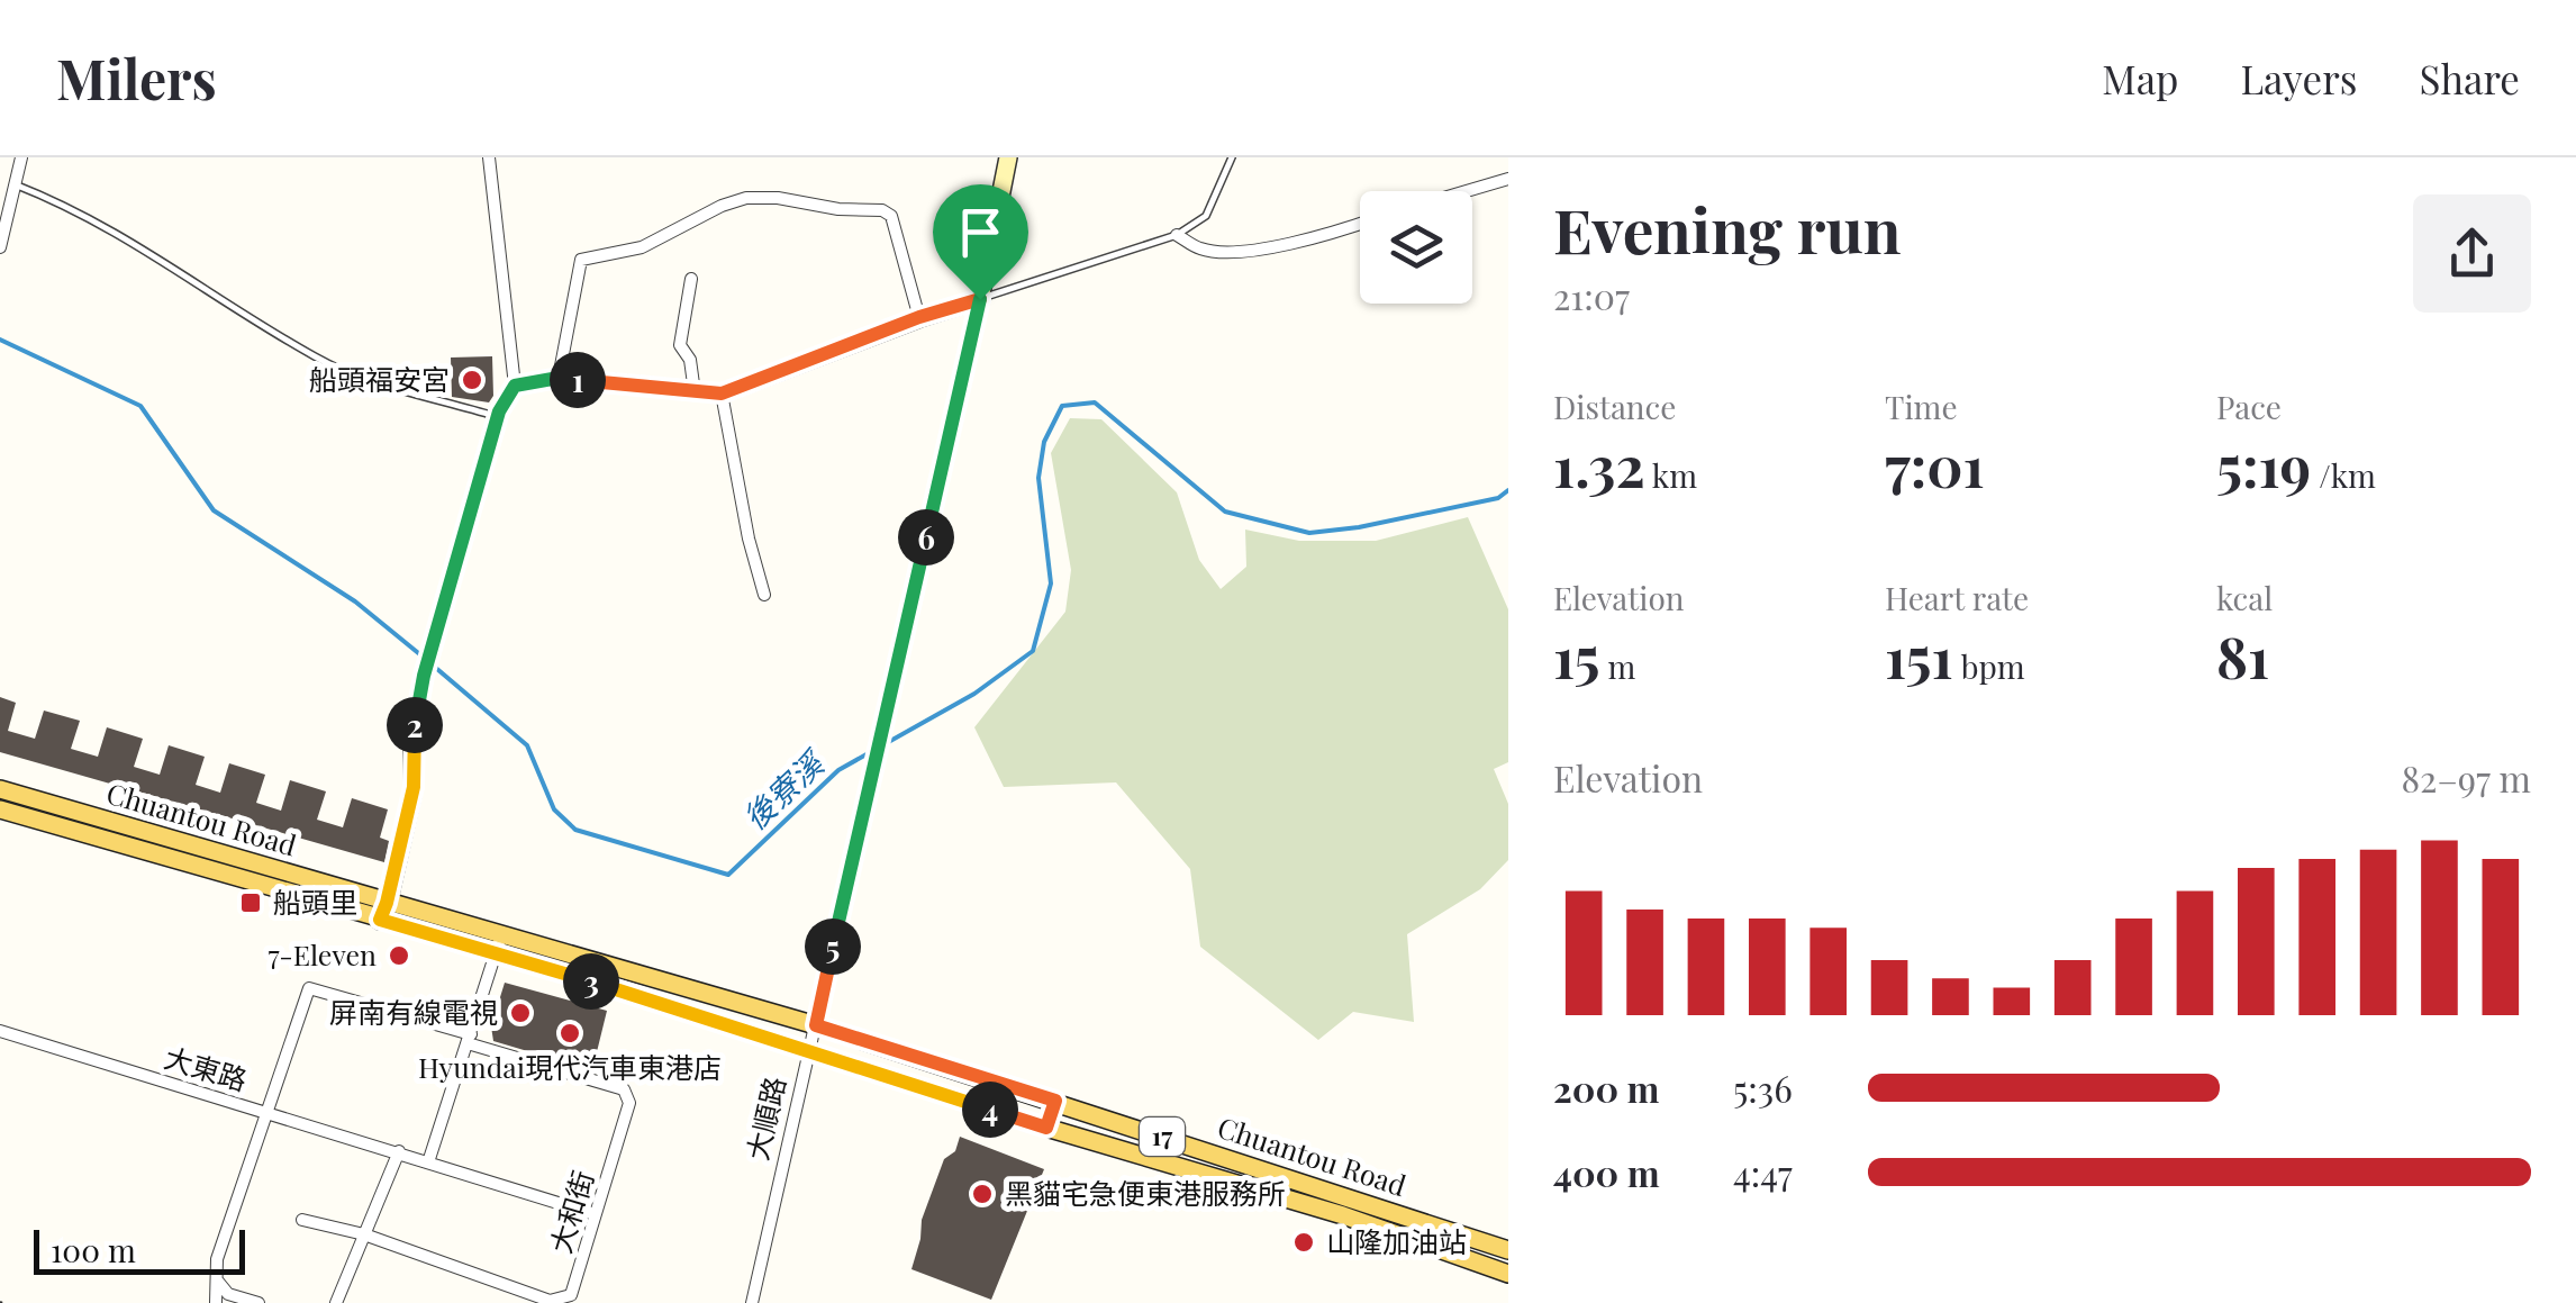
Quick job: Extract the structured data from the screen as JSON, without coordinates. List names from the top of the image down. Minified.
{"streets":{"main road":["Chuantou Road","17"],"street":["大東路","大順路","大和街"]},"crossings":[["Chuantou Road","大順路"],["大東路","大和街"]],"water":["後寮溪"],"places":{"other":["船頭福安宮","7-Eleven","屏南有線電視","Hyundai現代汽車東港店","黑貓宅急便東港服務所","山隆加油站"],"transit":["船頭里"]},"scale_bar":"100 m","page":{"header":"Milers","nav":["Map","Layers","Share"],"heading":["Evening run","21:07"],"stats":[["Distance","1.32 km"],["Time","7:01"],["Pace","5:19 /km"],["Elevation","15 m"],["Heart rate","151 bpm"],["kcal","81"]],"pins":["1","6","2","5","3","4"],"chart":["Elevation","82–97 m"],"list":[{"name":"200 m","note":"5:36"},{"name":"400 m","note":"4:47"}],"scale":"100 m"}}
